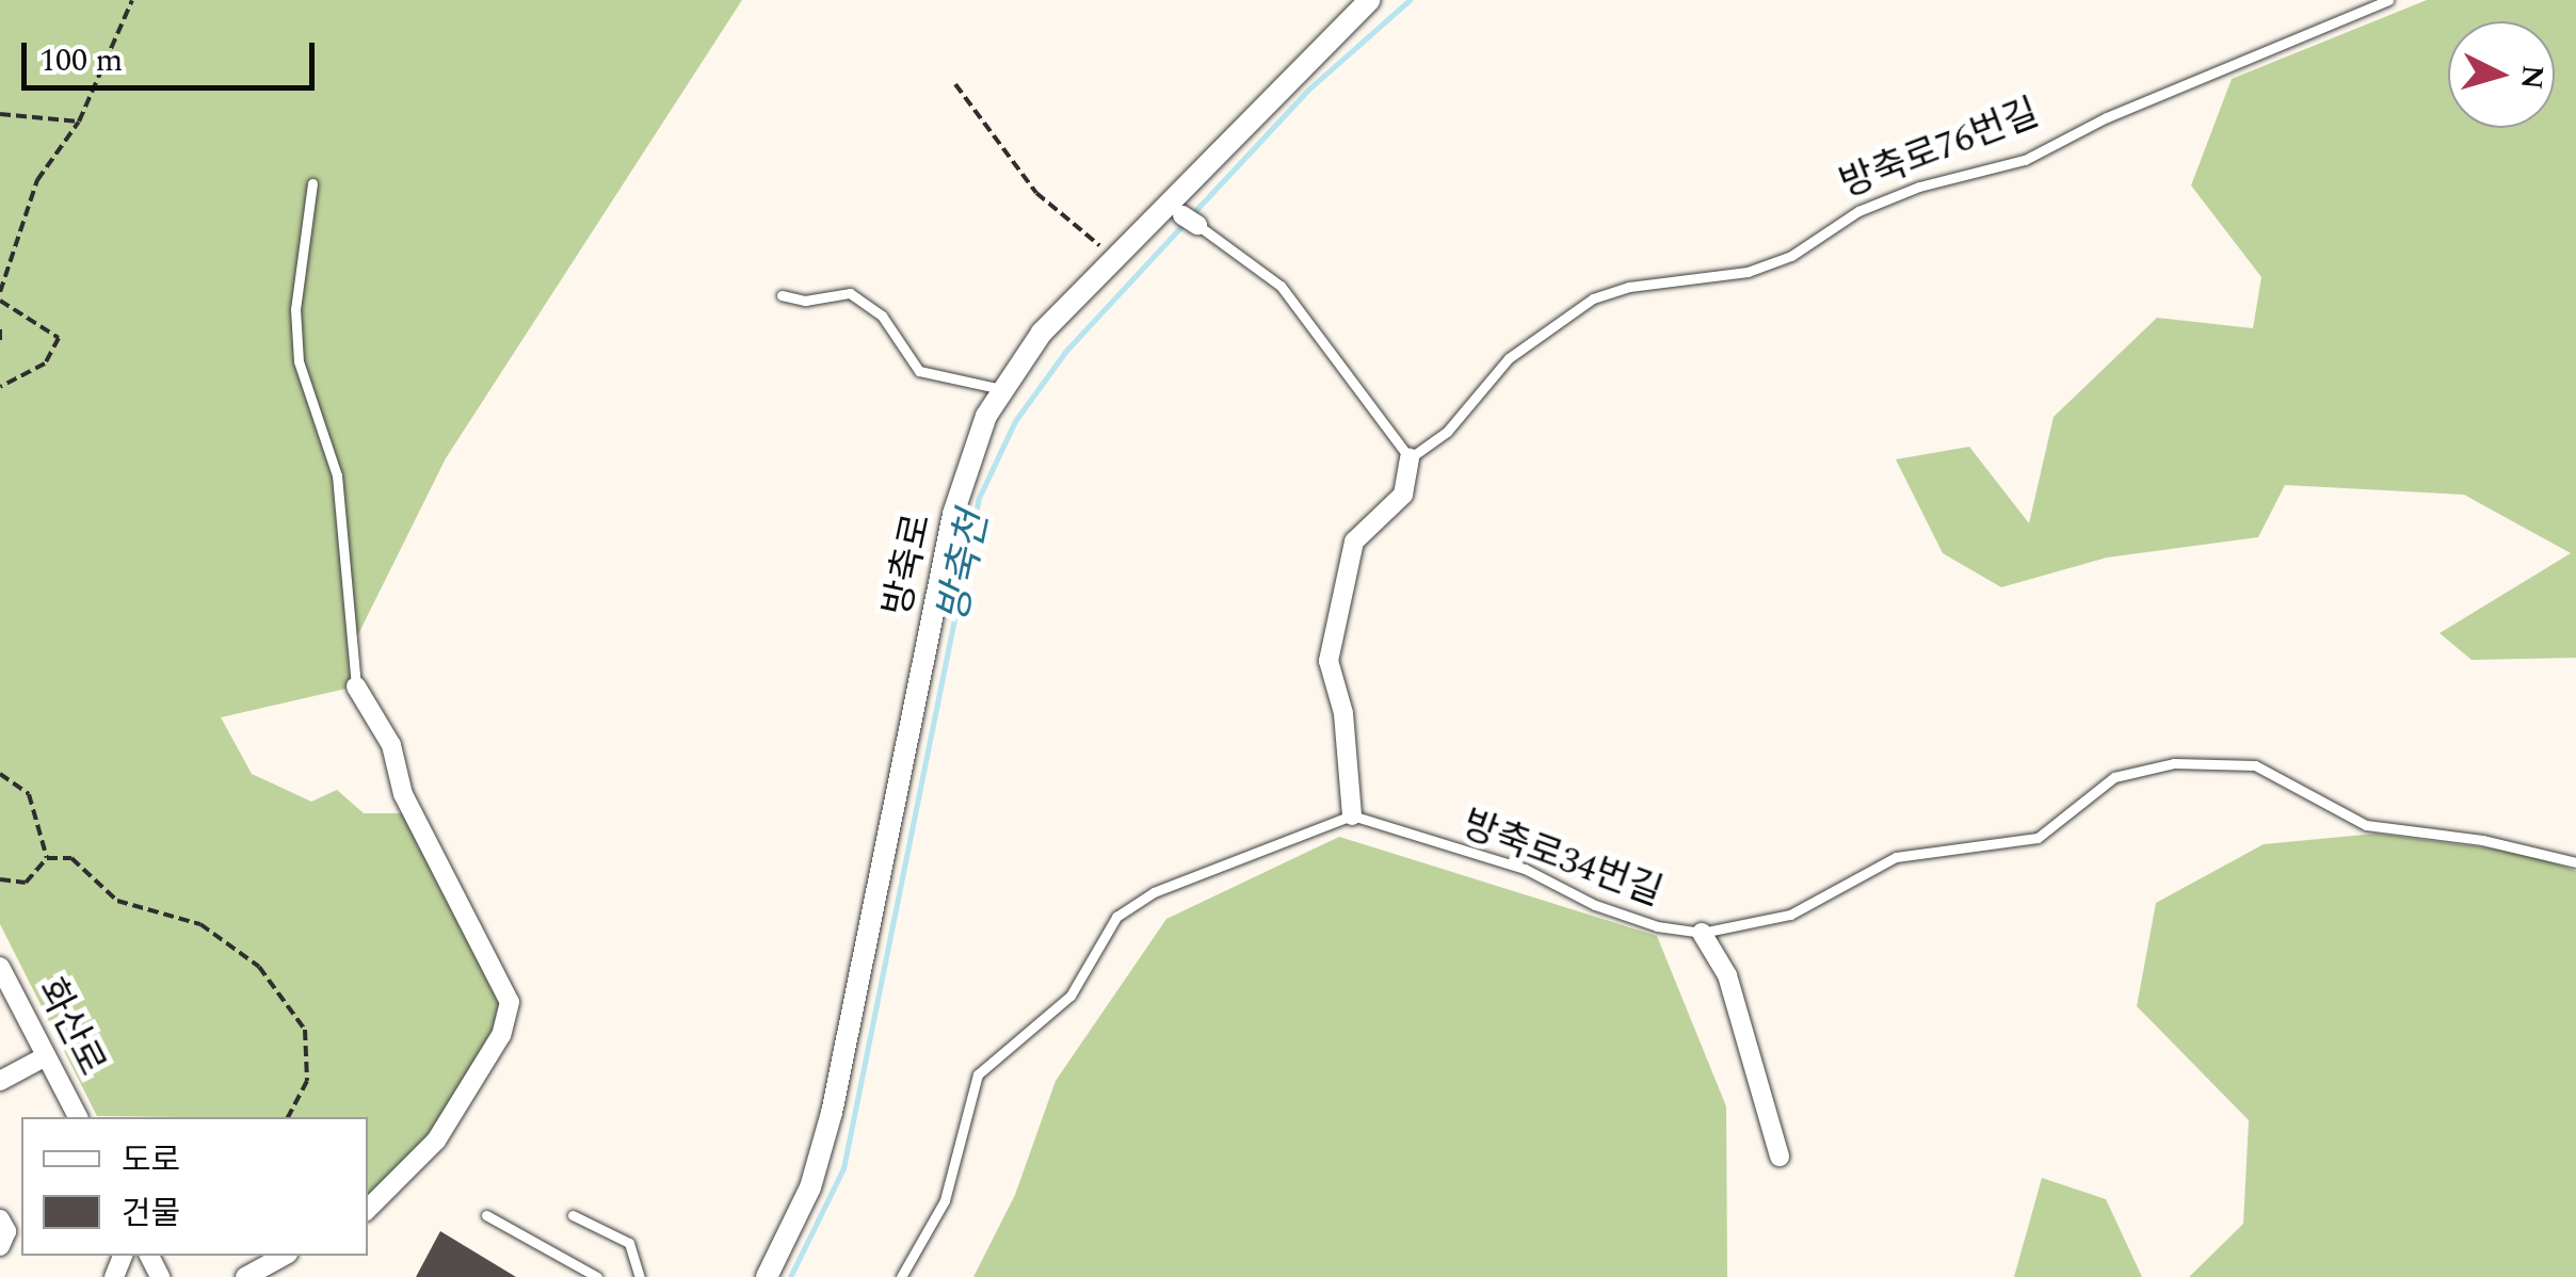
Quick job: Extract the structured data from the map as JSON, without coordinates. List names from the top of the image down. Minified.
{"streets":{"street":["방축로","화산로"],"lane":["방축로76번길","방축로34번길"]},"water":["방축천"],"legend":["도로","건물"],"scale_bar":"100 m","north":"right"}
